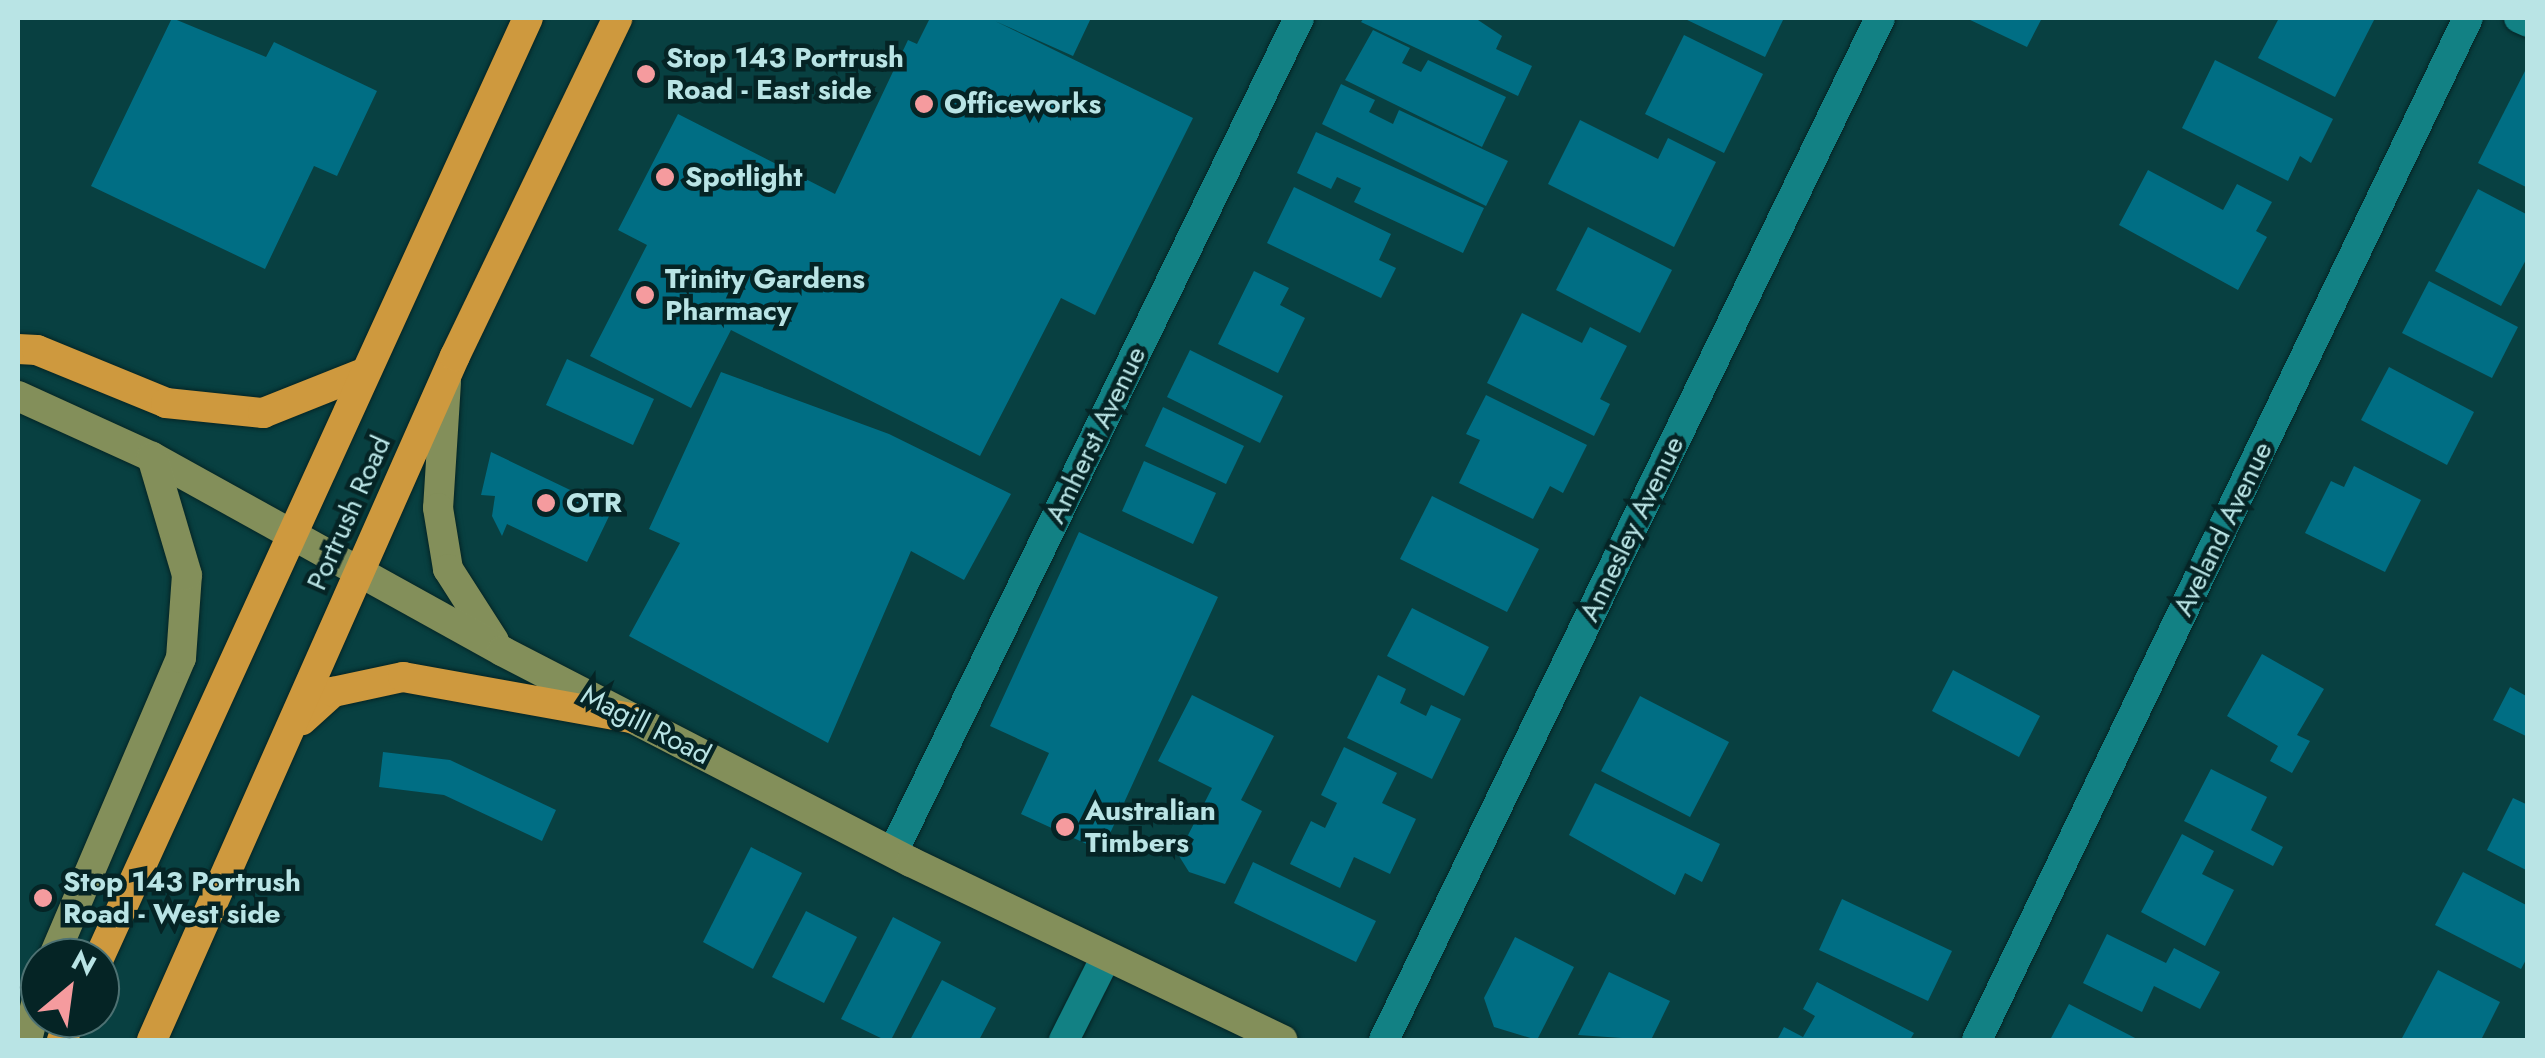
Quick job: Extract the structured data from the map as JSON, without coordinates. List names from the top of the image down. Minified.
{"streets":{"highway":["Portrush Road"],"main road":["Magill Road"],"street":["Amherst Avenue","Annesley Avenue","Aveland Avenue"]},"crossings":[["Amherst Avenue","Magill Road"],["Portrush Road","Magill Road"]],"places":["Stop 143 Portrush Road - East side","Officeworks","Spotlight","Trinity Gardens Pharmacy","OTR","Australian Timbers","Stop 143 Portrush Road - West side"],"north":"top right"}
